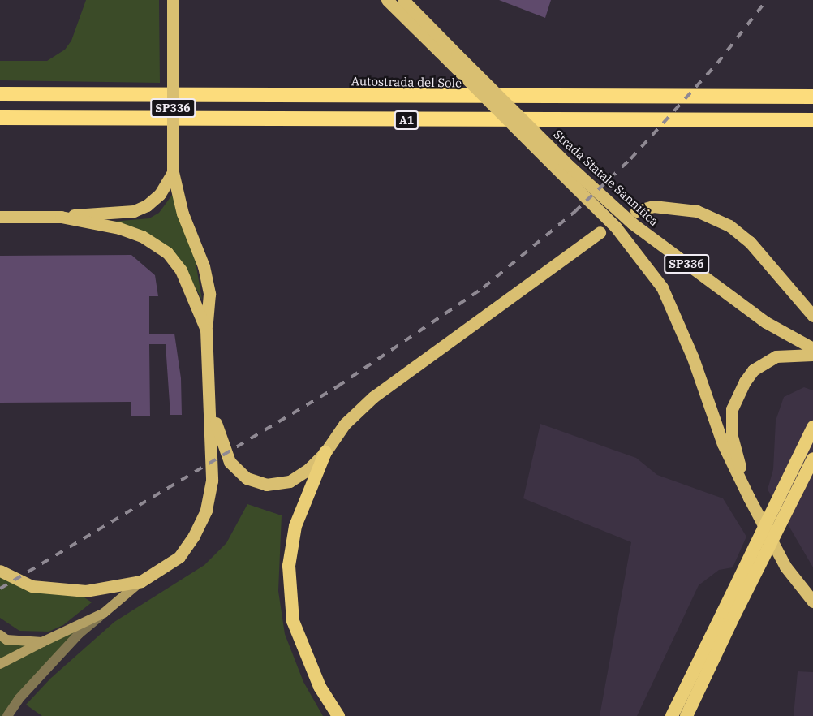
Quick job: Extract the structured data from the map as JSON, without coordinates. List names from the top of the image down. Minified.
{"streets":{"highway":["Autostrada del Sole","A1"],"main road":["SP336","Strada Statale Sannitica"]}}
